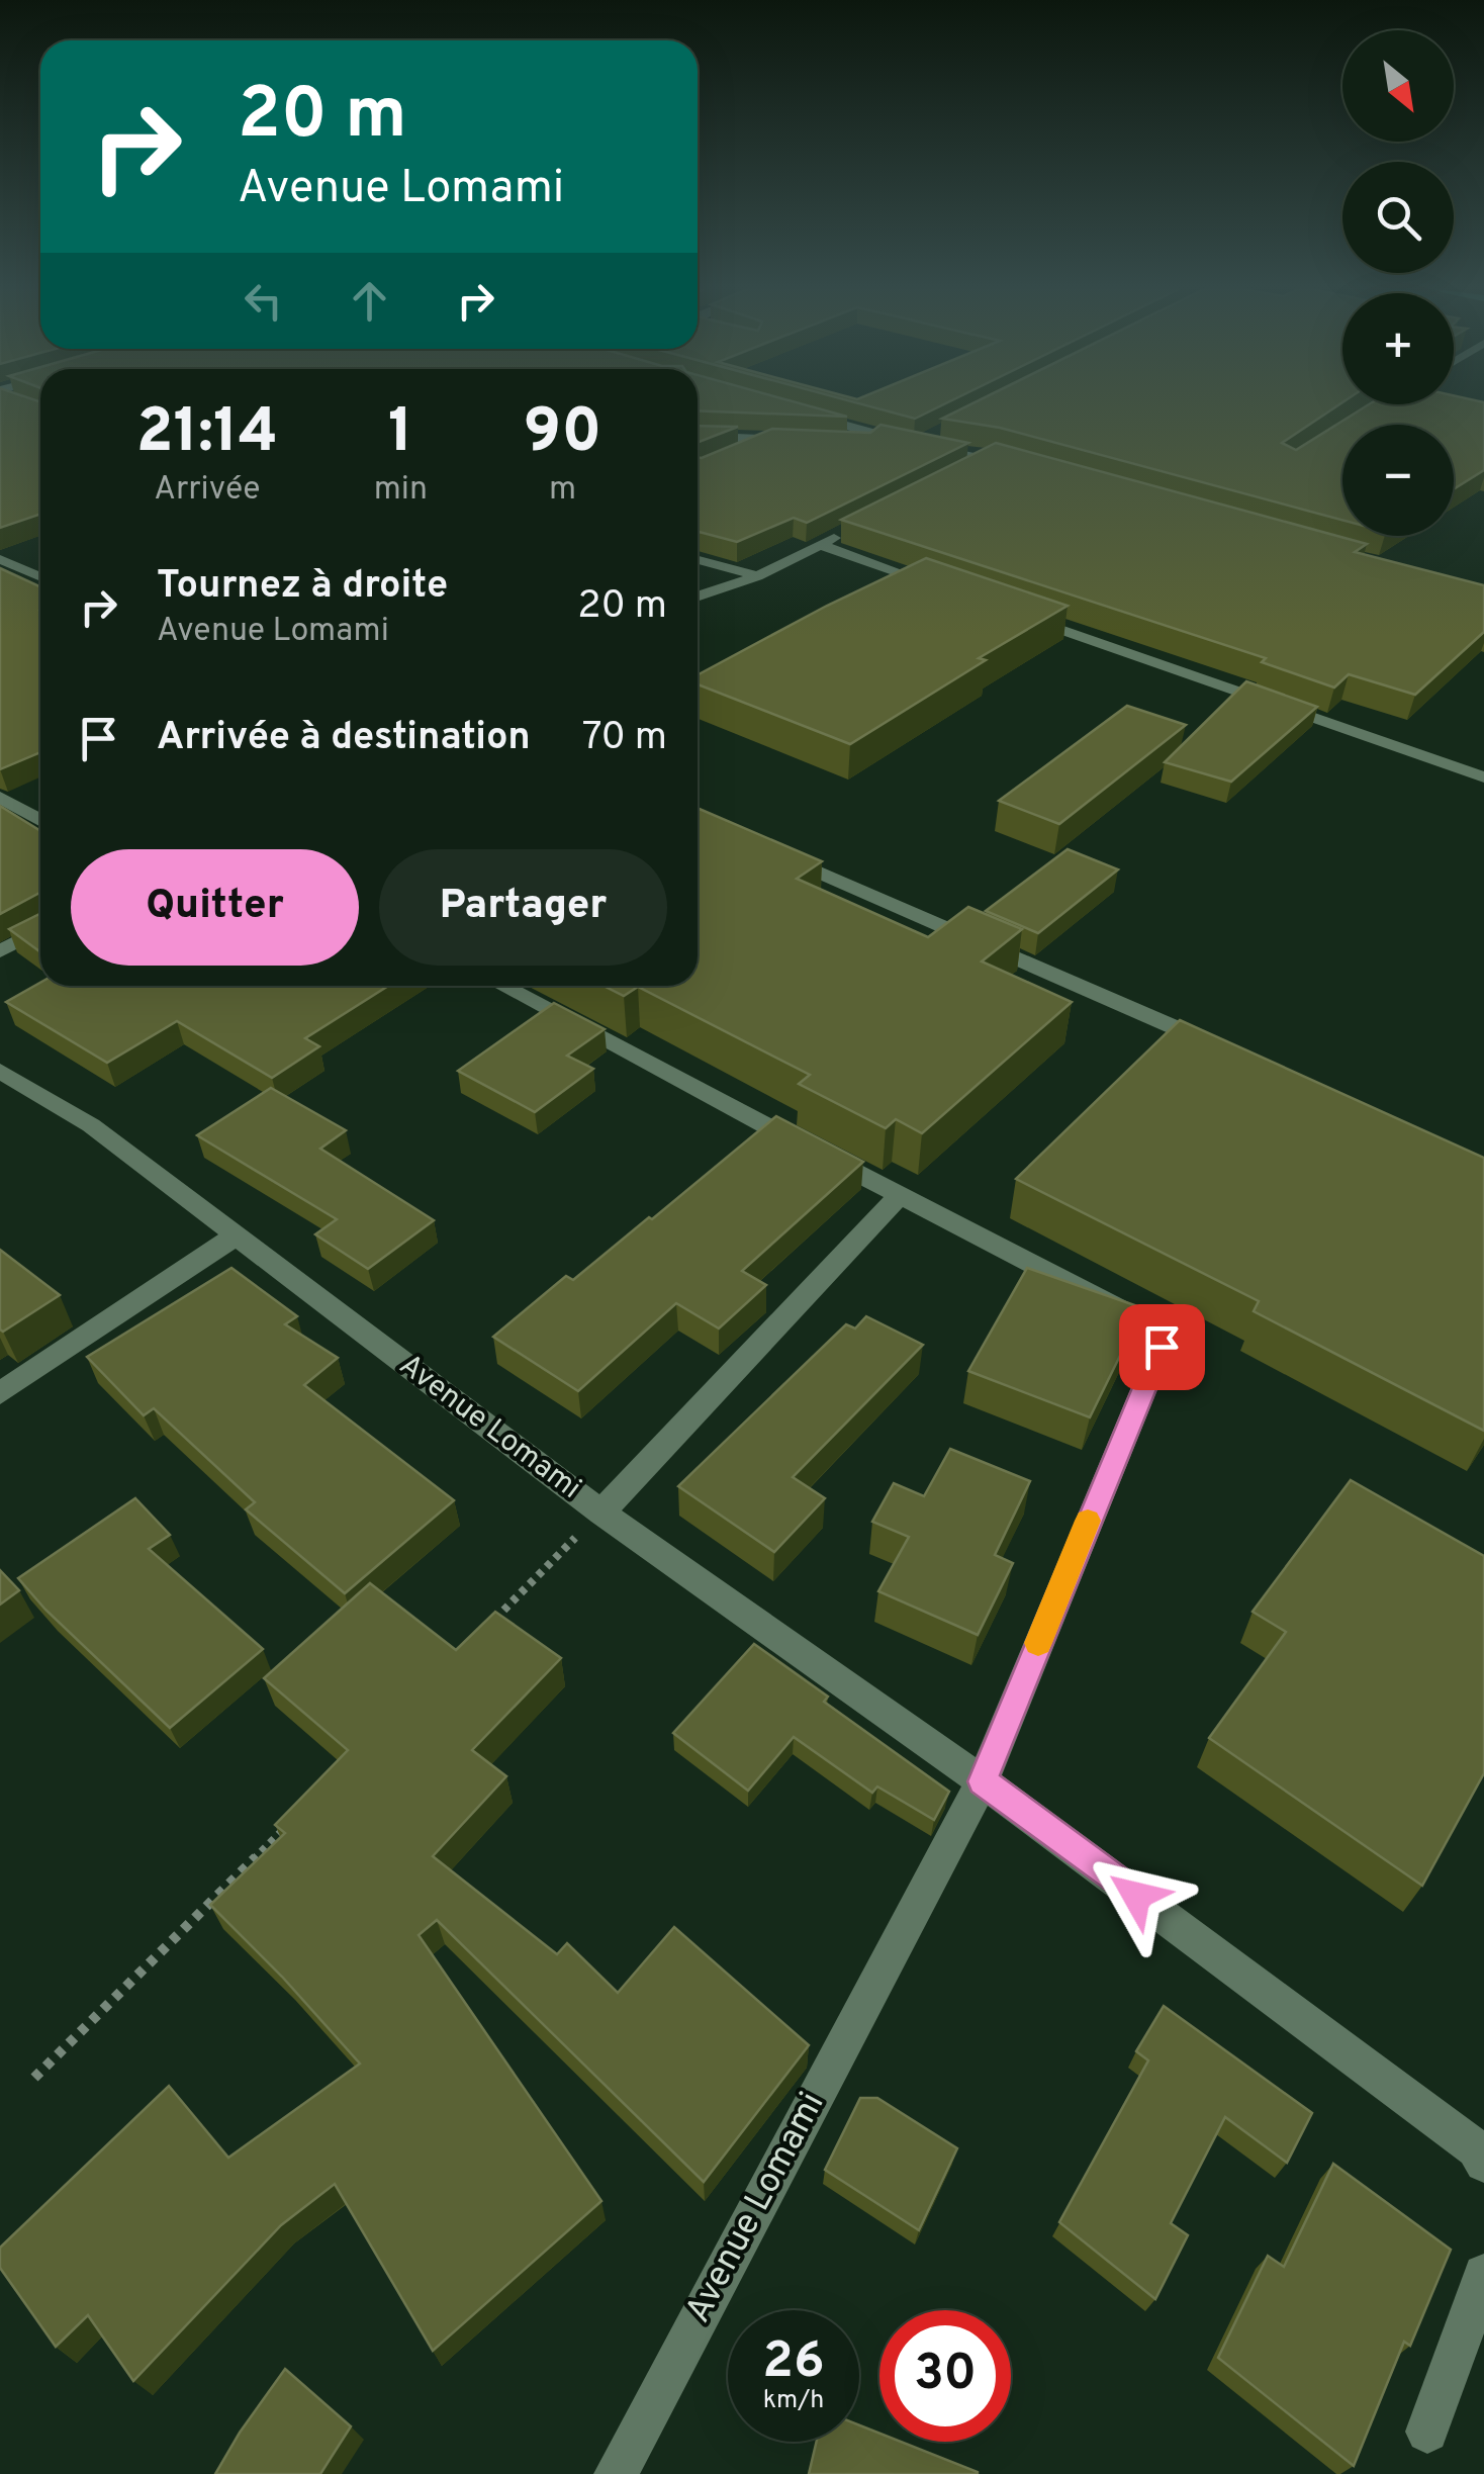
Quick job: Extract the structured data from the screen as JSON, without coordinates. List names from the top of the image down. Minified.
{"streets":{"street":["Avenue Lomami"]},"north":"bottom right","page":{"map_buttons":["+","−"],"turn":["20 m","Avenue Lomami"],"eta":["21:14","Arrivée","1","min","90","m"],"list":[{"name":"Tournez à droite","note":"Avenue Lomami","value":"20 m"},{"name":"Arrivée à destination","value":"70 m"}],"buttons":["Quitter","Partager"],"speed":"26 km/h","limit":"30"}}
